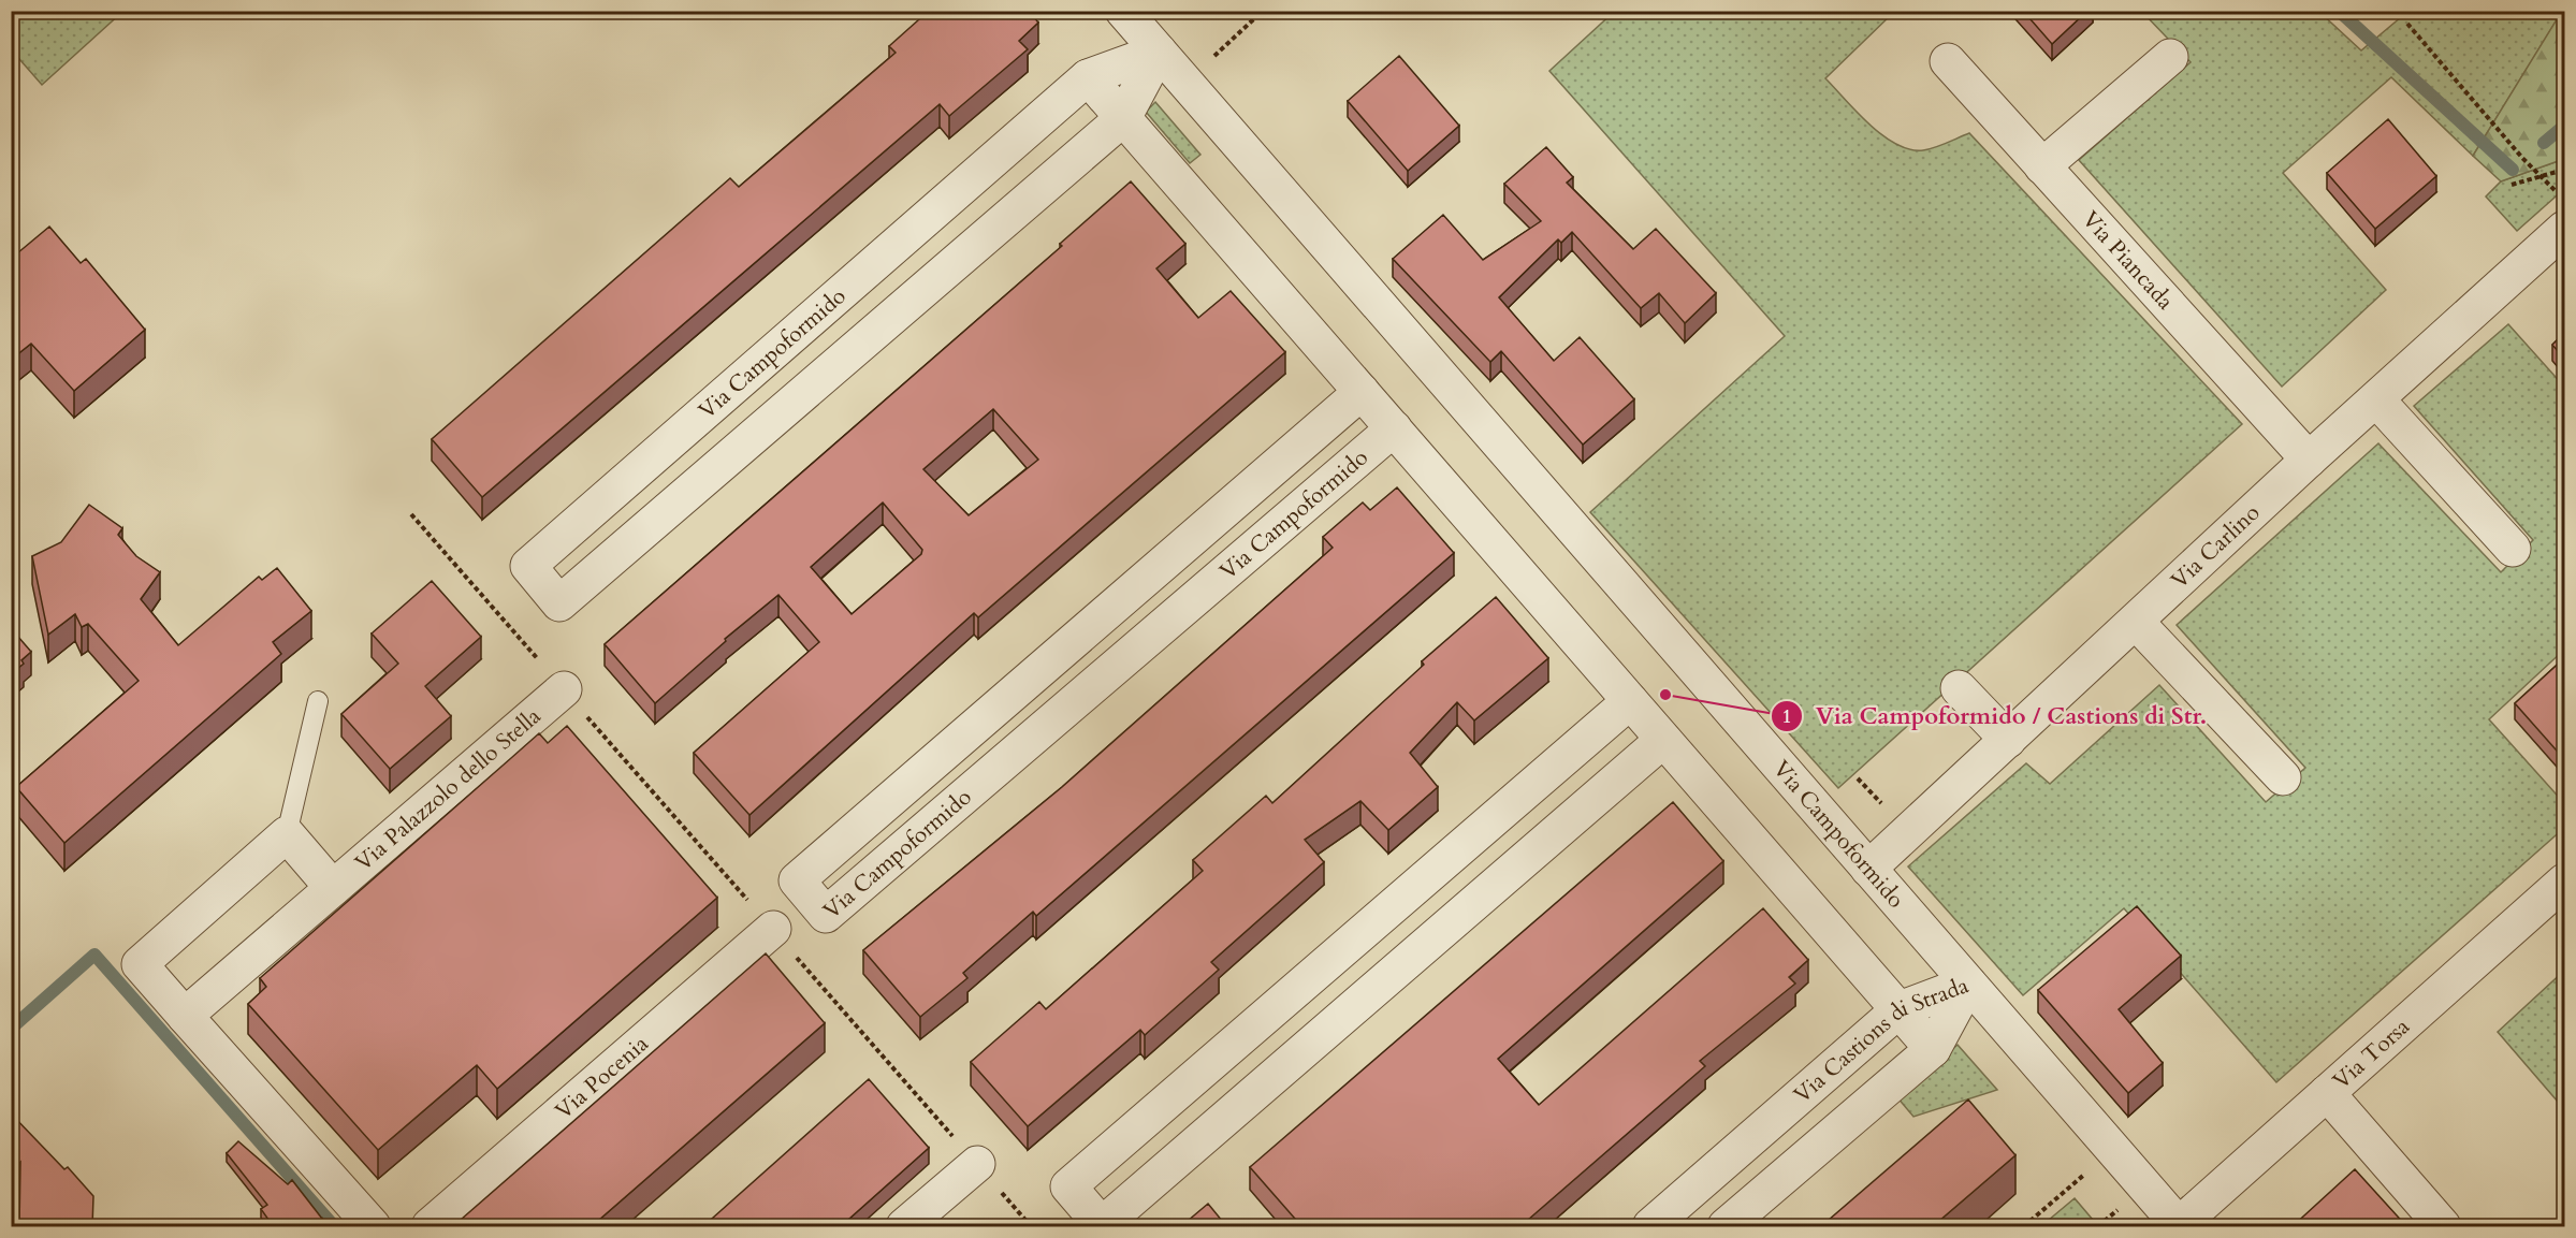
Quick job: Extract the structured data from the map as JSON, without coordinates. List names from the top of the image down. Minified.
{"streets":{"street":["Via Piancada","Via Campoformido","Via Carlino","Via Palazzolo dello Stella","Via Castions di Strada","Via Torsa","Via Pocenia"]},"crossings":[["Via Piancada","Via Carlino"],["Via Campoformido","Via Carlino"],["Via Campoformido","Via Castions di Strada"],["Via Campoformido","Via Torsa"]],"places":["Via Campoformido / Castions di Str."]}
